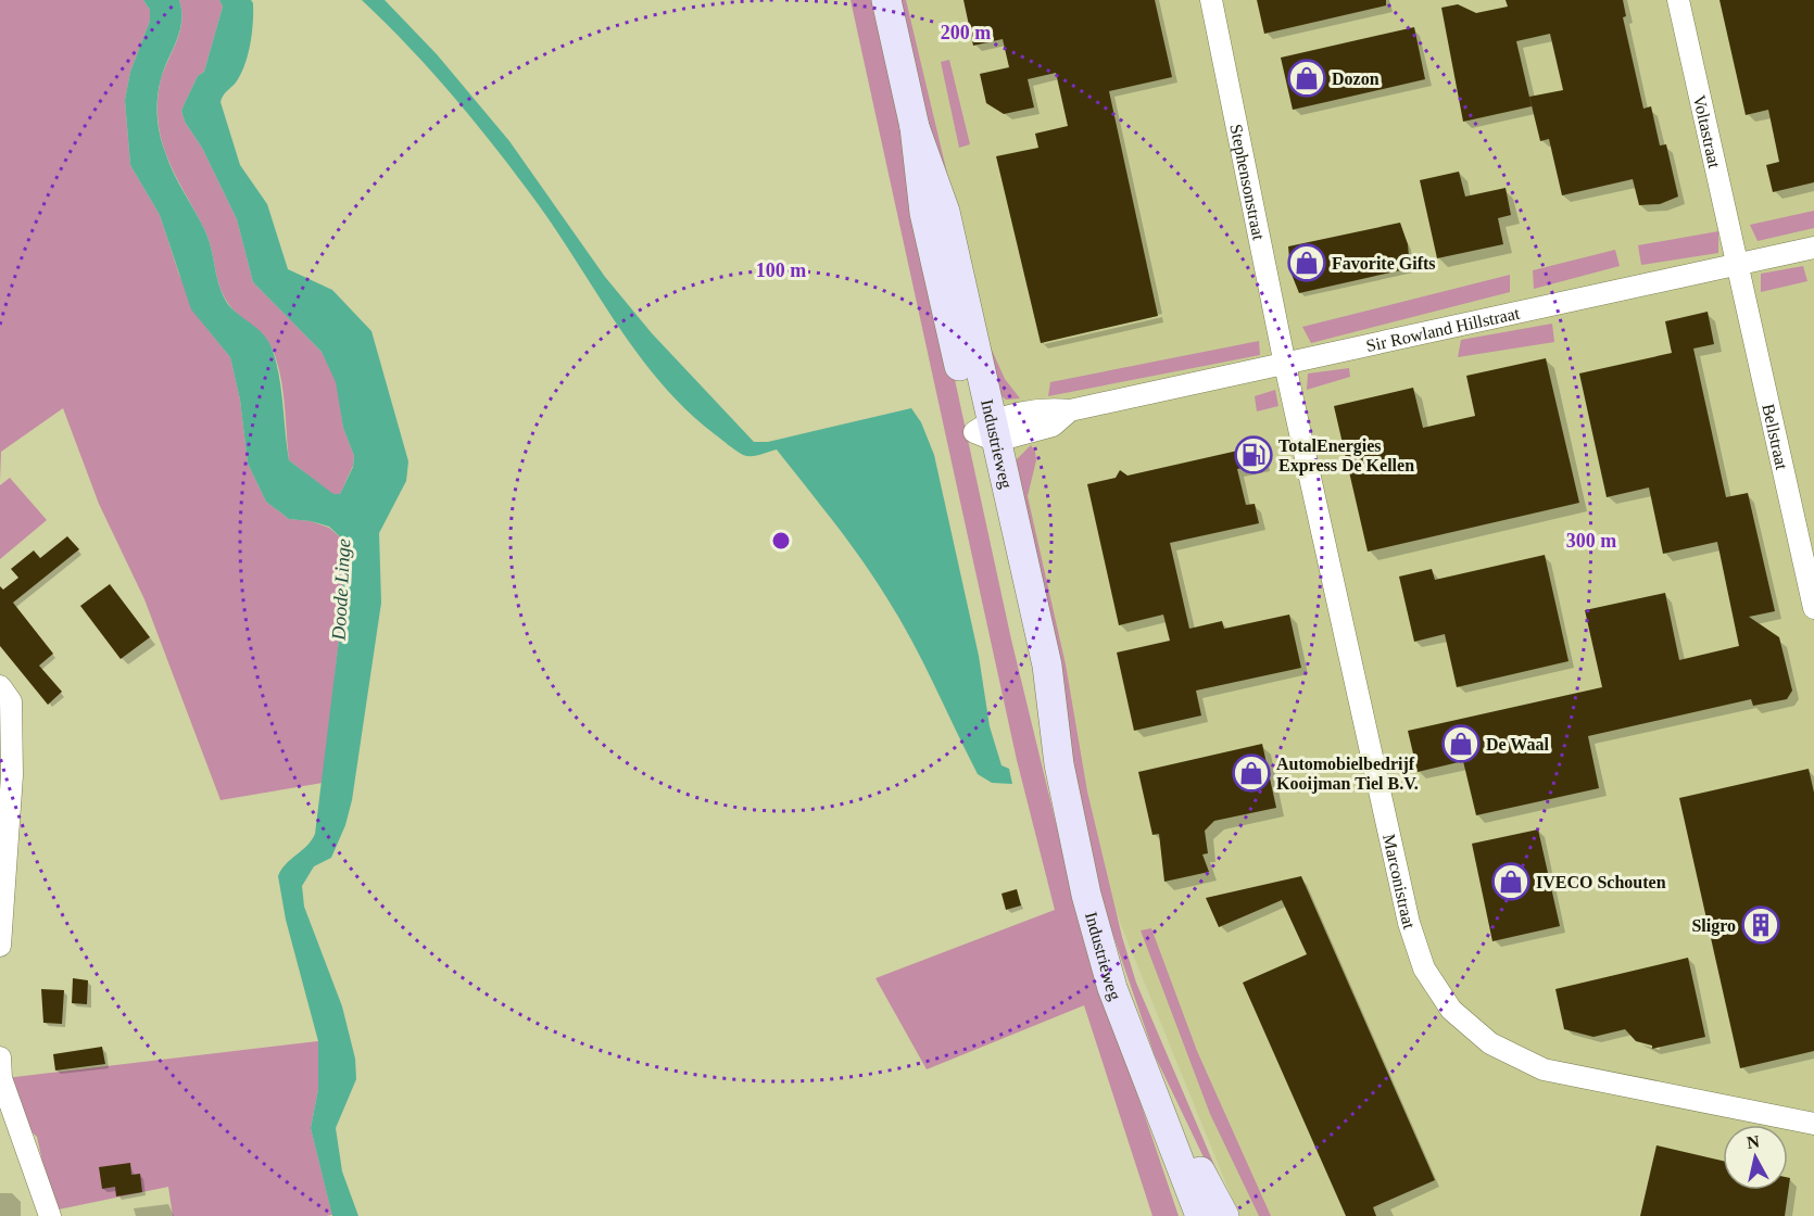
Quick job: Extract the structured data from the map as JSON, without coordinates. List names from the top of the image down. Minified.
{"streets":{"main road":["Industrieweg"],"street":["Voltastraat","Stephensonstraat","Sir Rowland Hillstraat","Bellstraat","Marconistraat"]},"crossings":[["Voltastraat","Sir Rowland Hillstraat"],["Voltastraat","Bellstraat"],["Stephensonstraat","Sir Rowland Hillstraat"],["Stephensonstraat","Marconistraat"],["Sir Rowland Hillstraat","Bellstraat"],["Sir Rowland Hillstraat","Industrieweg"],["Sir Rowland Hillstraat","Marconistraat"]],"water":["Doode Linge"],"places":{"shop":["Dozon","Favorite Gifts","De Waal","Automobielbedrijf Kooijman Tiel B.V.","IVECO Schouten"],"fuel station":["TotalEnergies Express De Kellen"],"building":["Sligro"]},"north":"top","rings":["200 m","100 m","300 m"]}
